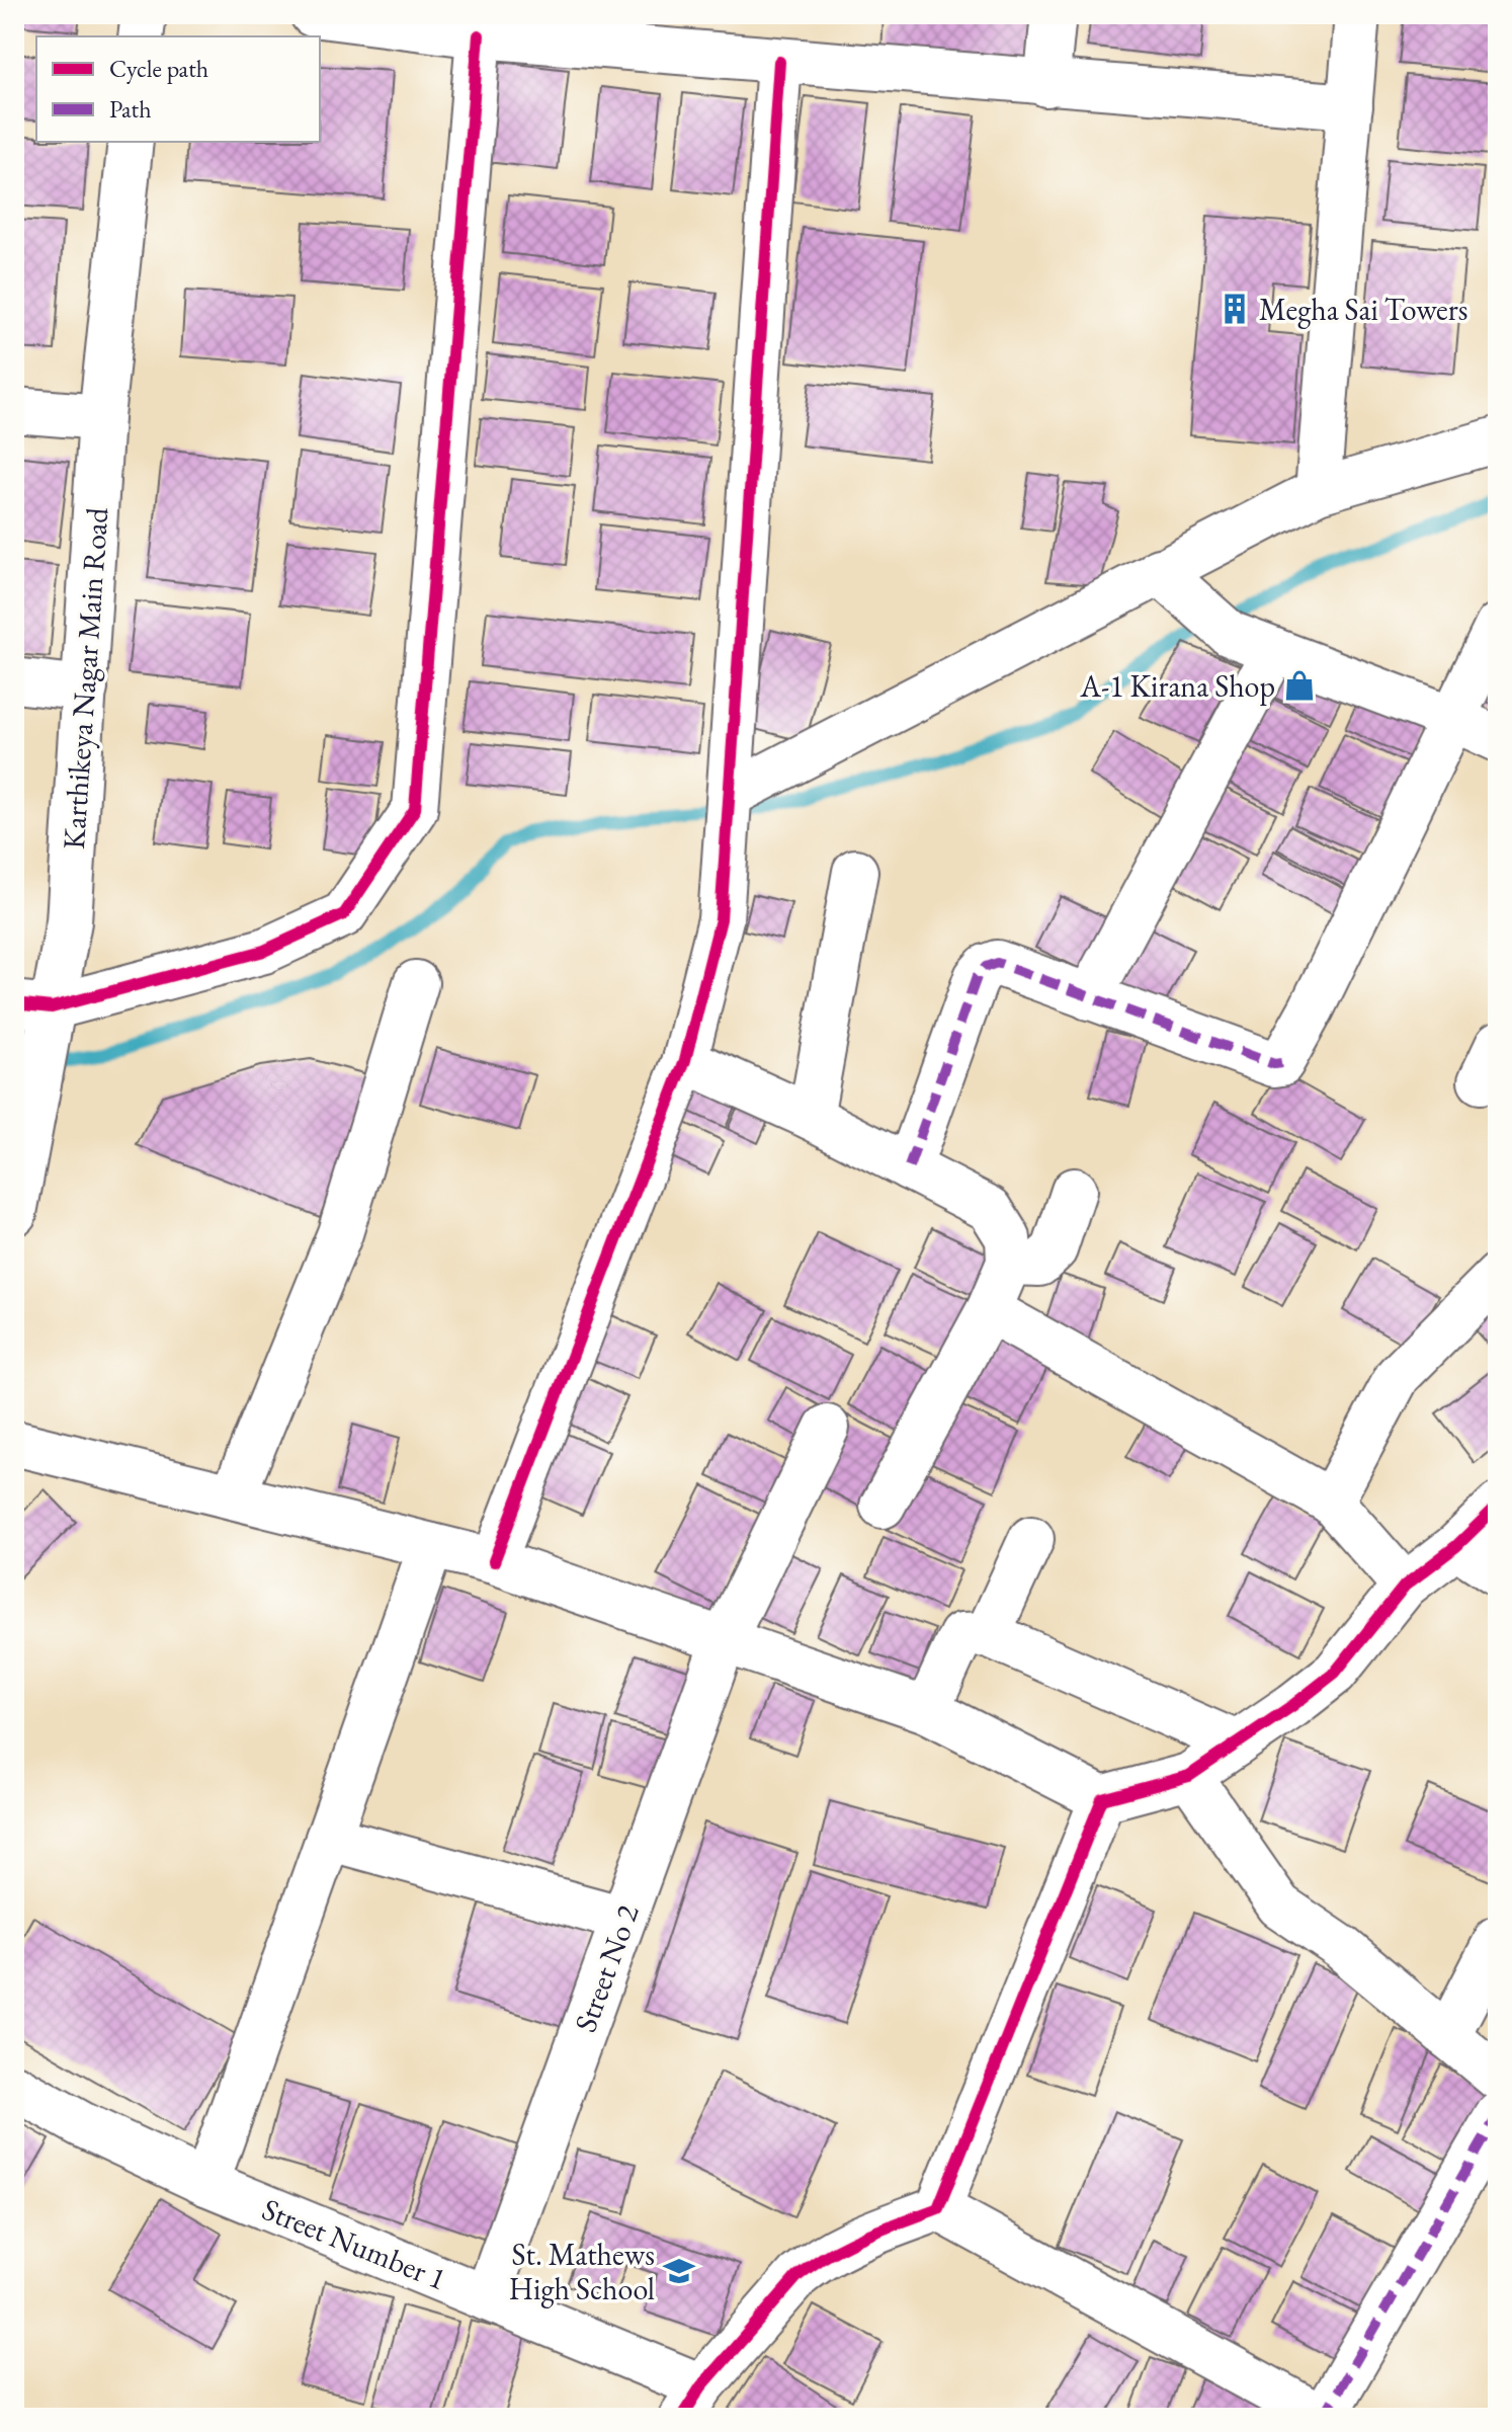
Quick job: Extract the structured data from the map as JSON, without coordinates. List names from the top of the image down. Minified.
{"streets":{"street":["Karthikeya Nagar Main Road","Street No 2","Street Number 1"]},"crossings":[["Street No 2","Street Number 1"]],"places":{"building":["Megha Sai Towers"],"shop":["A-1 Kirana Shop"],"school or university":["St. Mathews High School"]},"legend":["Cycle path","Path"]}
